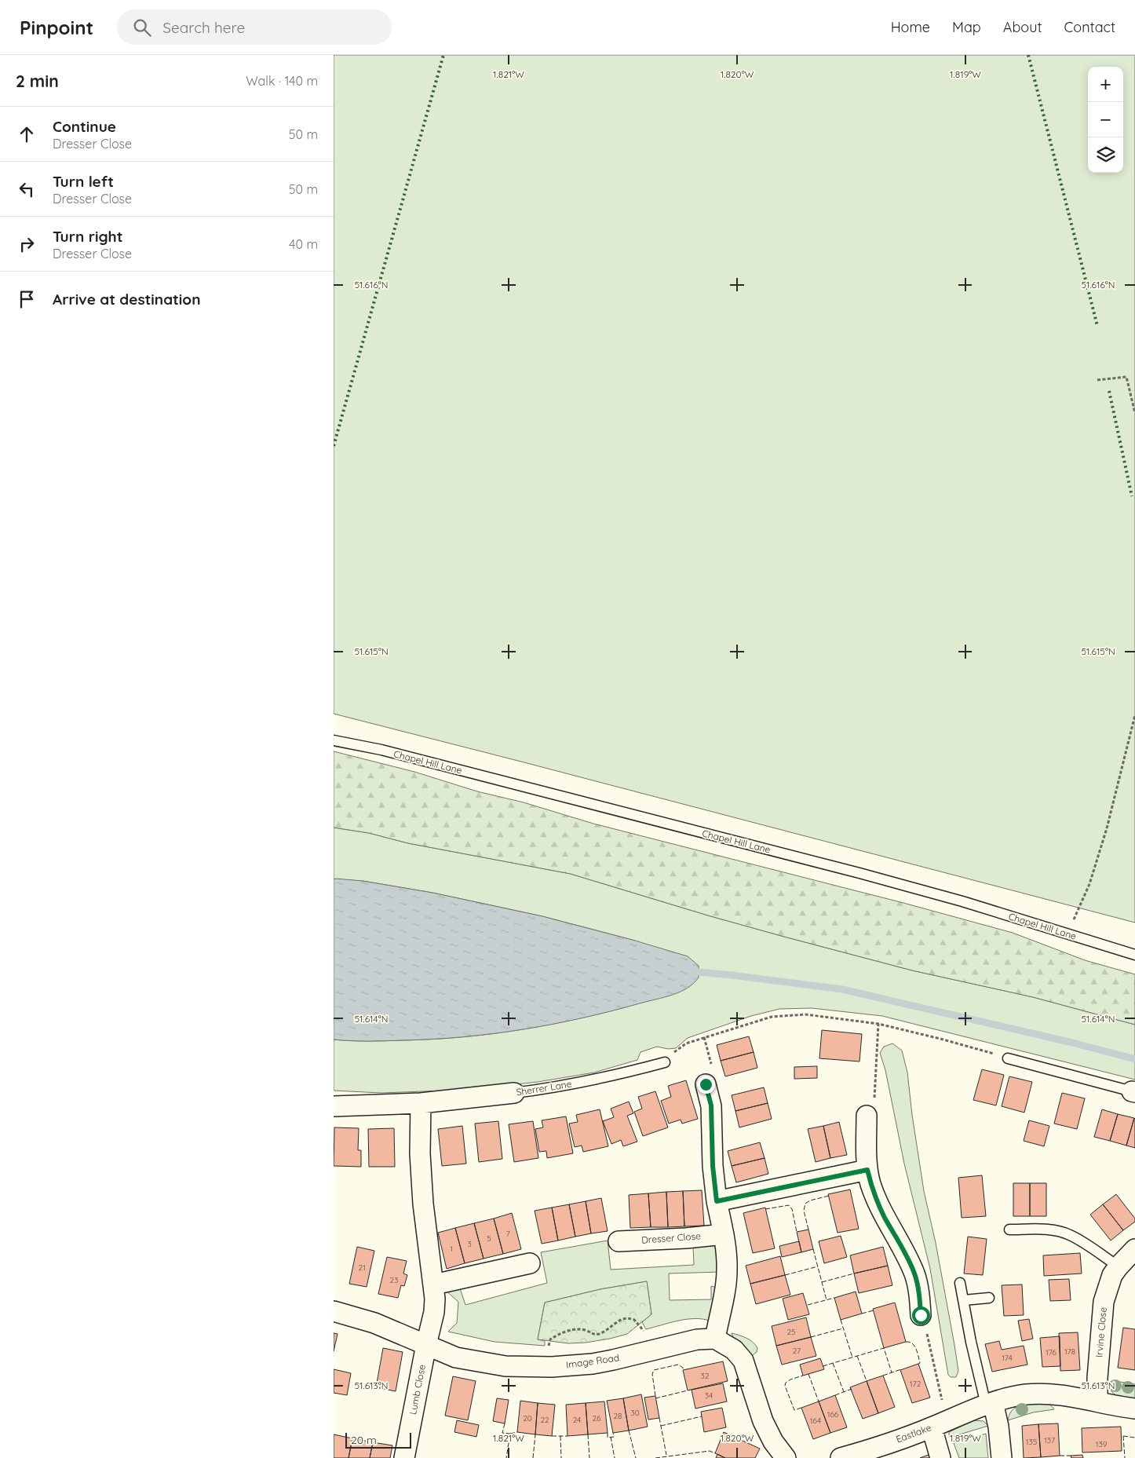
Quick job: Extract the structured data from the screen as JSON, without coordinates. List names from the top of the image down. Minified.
{"streets":{"street":["Sherrer Lane","Dresser Close","Irvine Close","Image Road","Lumb Close","Eastlake"],"lane":["Chapel Hill Lane"]},"crossings":[["Irvine Close","Eastlake"],["Image Road","Lumb Close"]],"house_numbers":["7","5","3","1","21","23","25","27","178","176","174","32","172","34","30","166","28","20","26","22","24","164","137","135","139"],"scale_bar":"20 m","page":{"header":"Pinpoint","search":"Search here","nav":["Home","Map","About","Contact"],"heading":["2 min","Walk · 140 m"],"map_buttons":["+","−"],"list":[["Continue","Dresser Close","50 m"],["Turn left","Dresser Close","50 m"],["Turn right","Dresser Close","40 m"],"Arrive at destination"],"scale":"20 m"},"coordinates":["1.821°W","1.820°W","1.819°W","51.616°N","51.615°N","51.614°N","51.613°N"]}
